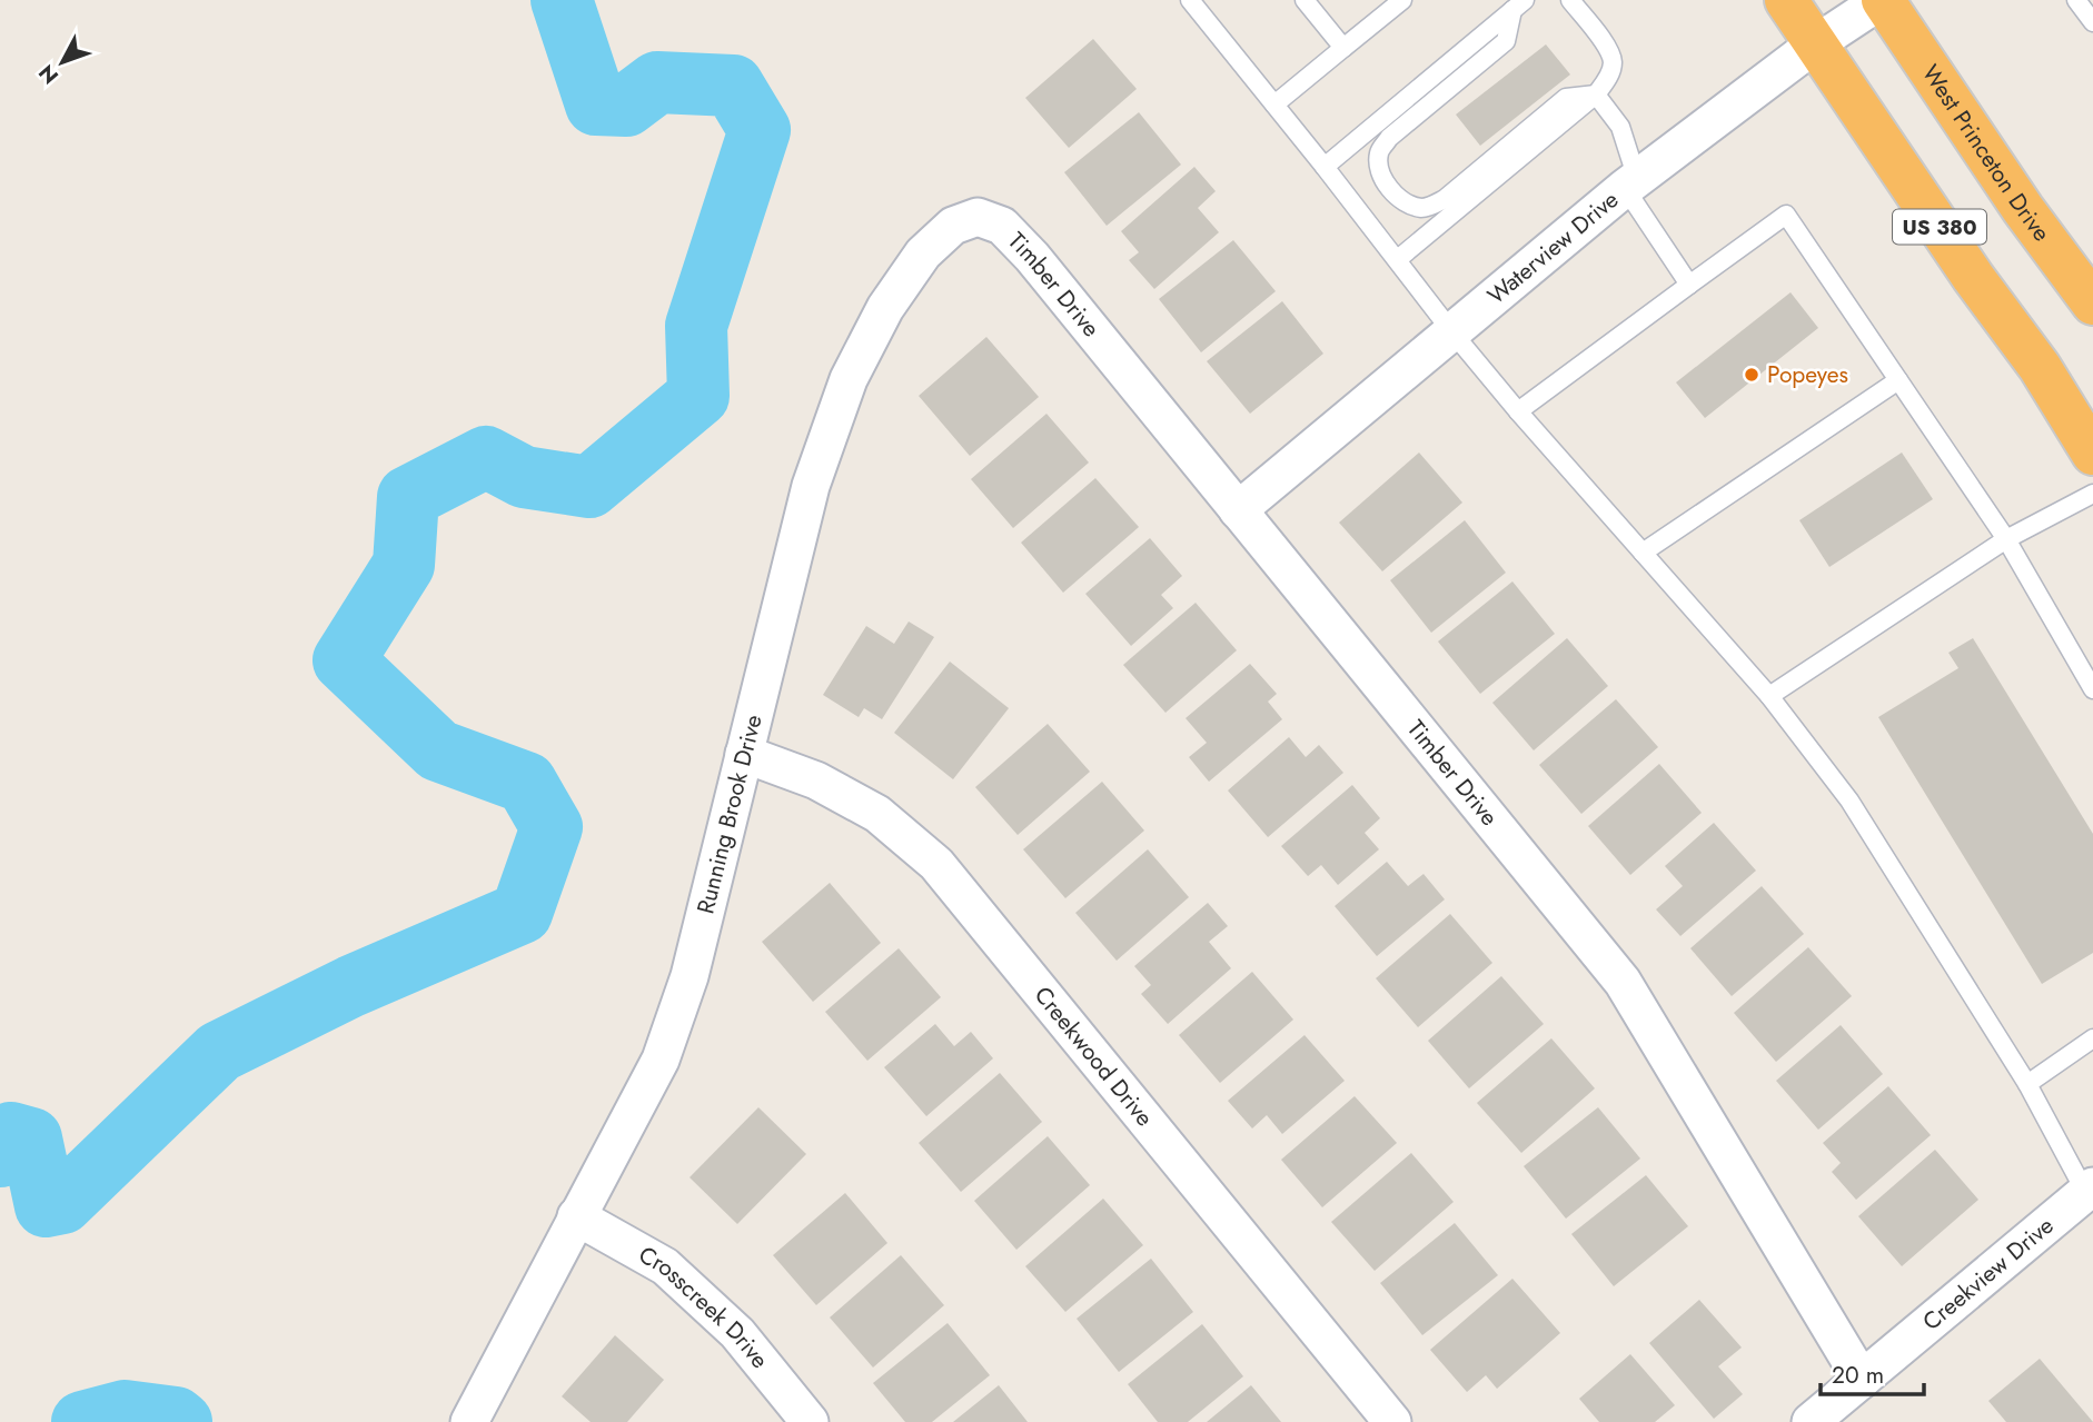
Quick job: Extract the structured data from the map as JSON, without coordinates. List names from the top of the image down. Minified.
{"streets":{"highway":["West Princeton Drive","US 380"],"street":["Waterview Drive","Timber Drive","Running Brook Drive","Creekwood Drive","Creekview Drive","Crosscreek Drive"]},"crossings":[["West Princeton Drive","Waterview Drive"],["US 380","Waterview Drive"],["Waterview Drive","Timber Drive"],["Timber Drive","Running Brook Drive"],["Timber Drive","Creekview Drive"],["Running Brook Drive","Creekwood Drive"],["Running Brook Drive","Crosscreek Drive"]],"places":["Popeyes"],"scale_bar":"20 m","north":"bottom left"}
